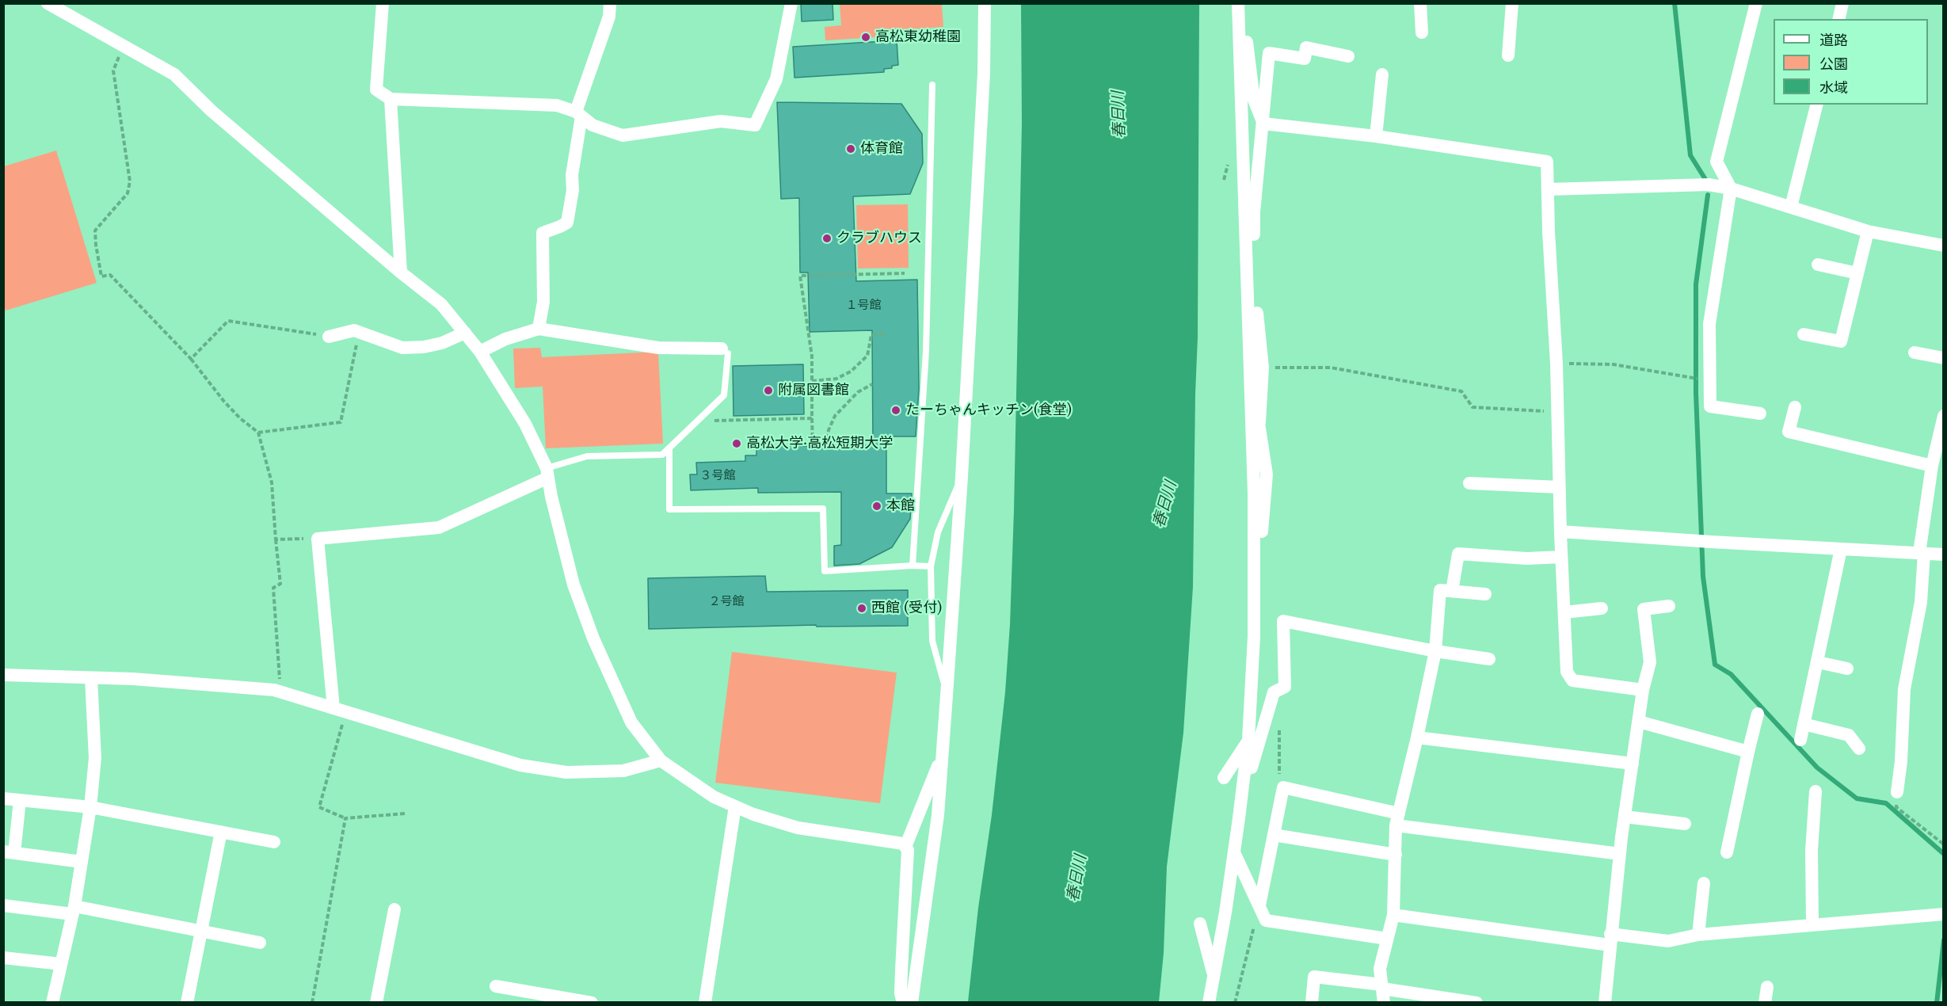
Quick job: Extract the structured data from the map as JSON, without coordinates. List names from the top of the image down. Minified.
{"water":["春日川"],"places":["高松東幼稚園","体育館","クラブハウス","附属図書館","たーちゃんキッチン(食堂)","高松大学·高松短期大学","本館","西館 (受付)"],"house_numbers":["１号館","３号館","２号館"],"legend":["道路","公園","水域"]}
